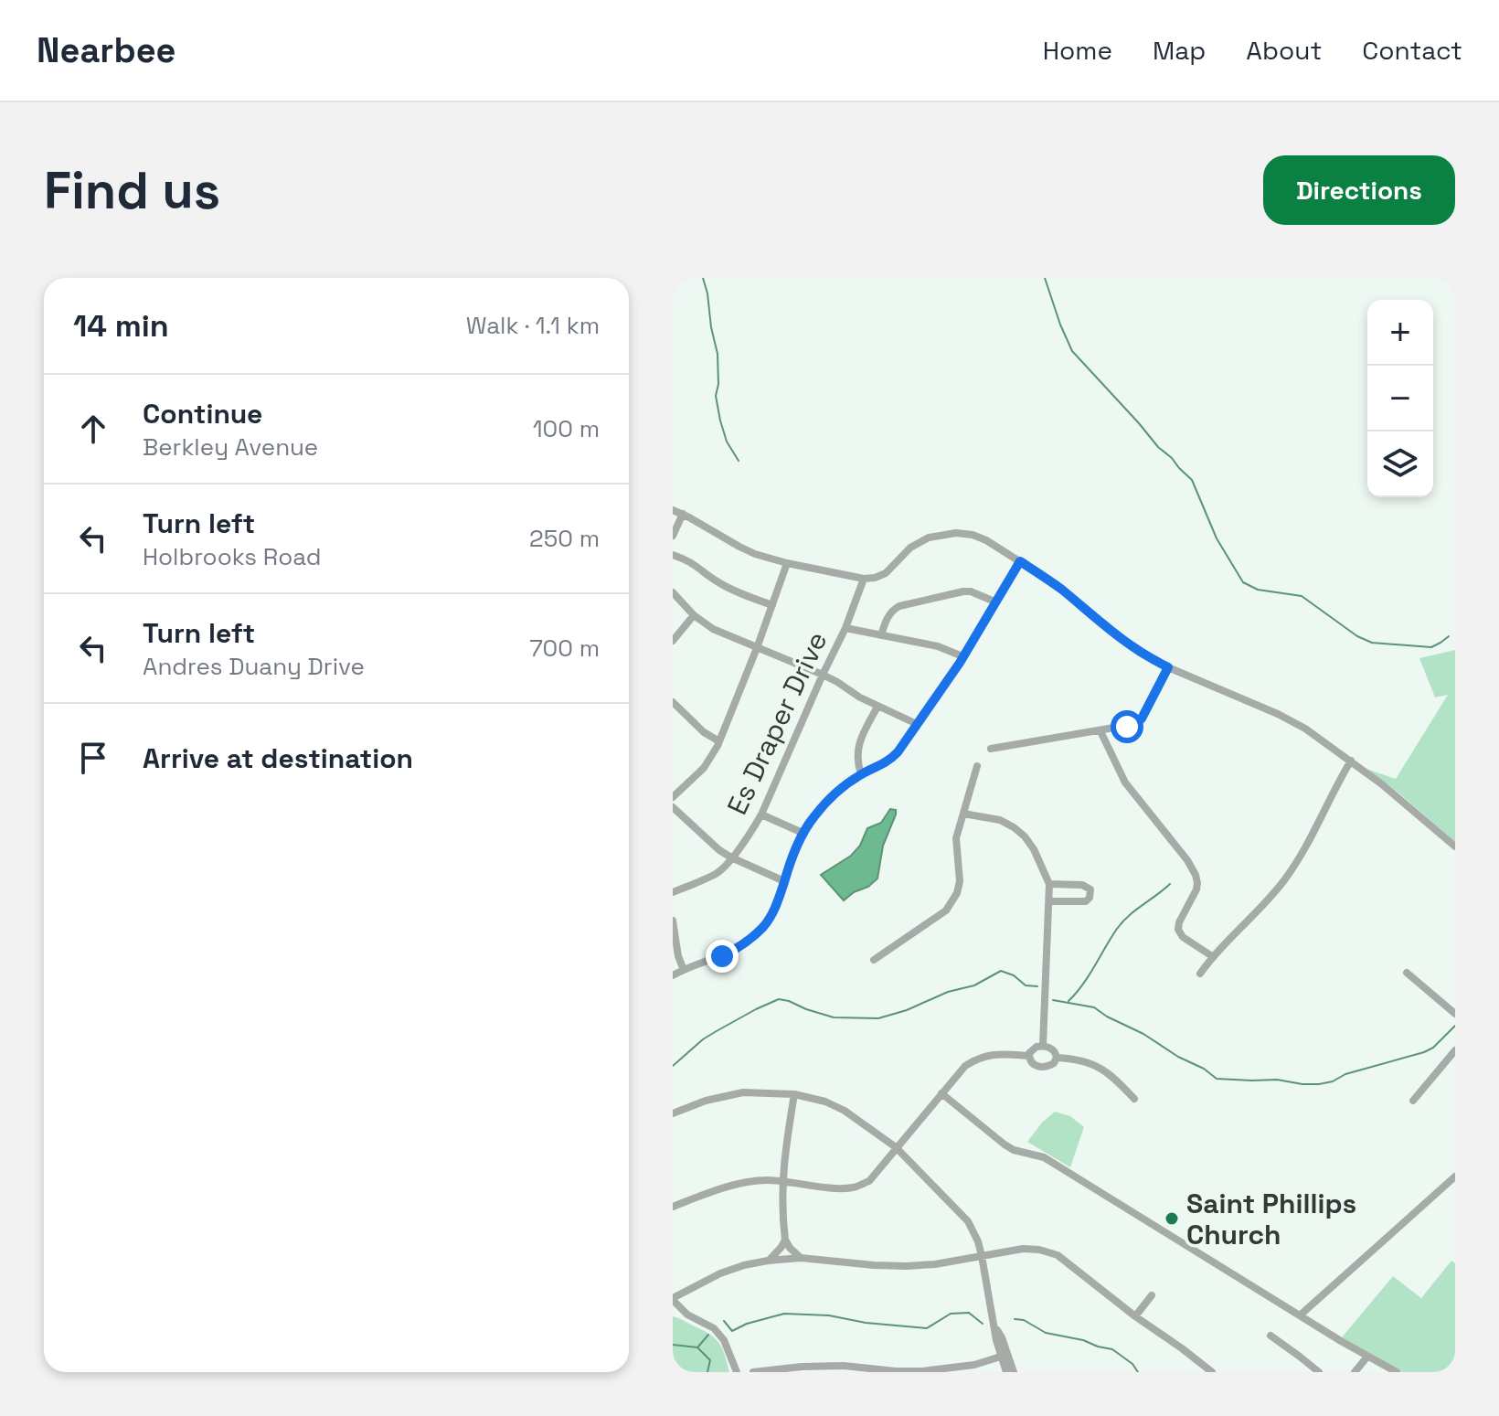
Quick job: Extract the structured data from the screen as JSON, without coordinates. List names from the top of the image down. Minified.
{"streets":{"street":["Es Draper Drive"]},"places":["Saint Phillips Church"],"page":{"header":"Nearbee","nav":["Home","Map","About","Contact"],"buttons":"Directions","title":"Find us","heading":["14 min","Walk · 1.1 km"],"map_buttons":["+","−"],"list":[["Continue","Berkley Avenue","100 m"],["Turn left","Holbrooks Road","250 m"],["Turn left","Andres Duany Drive","700 m"],"Arrive at destination"]}}
